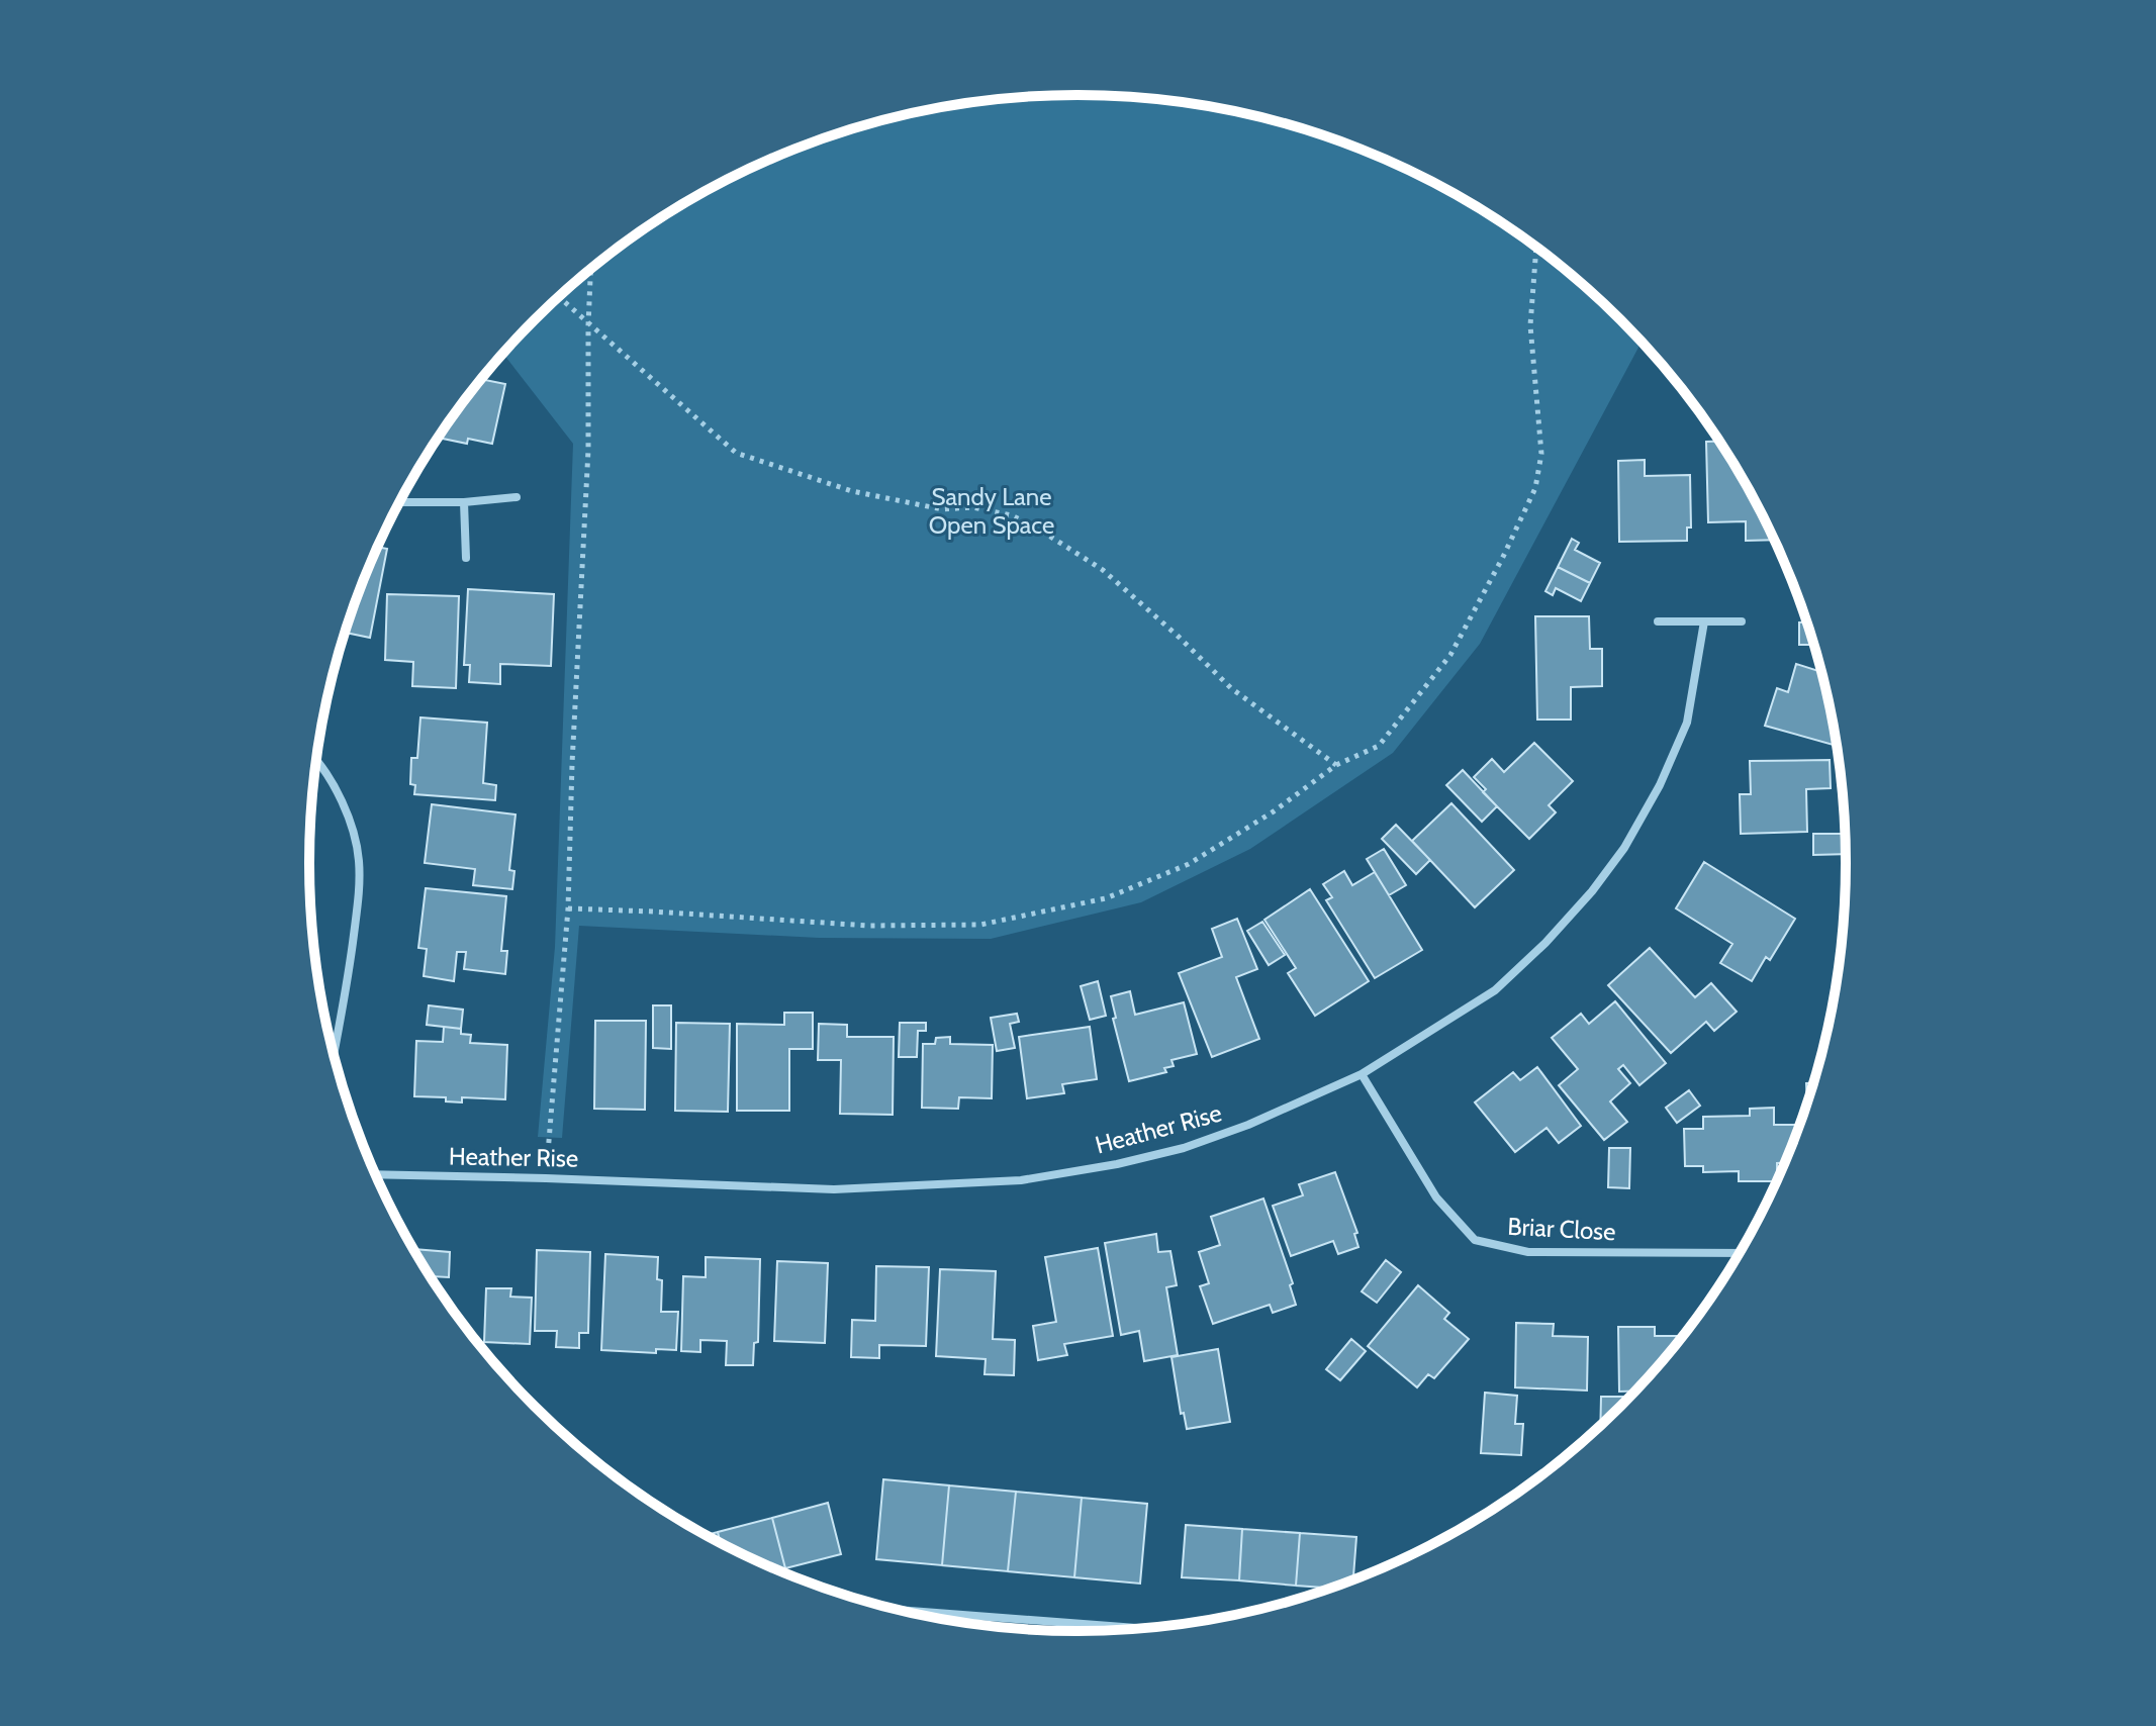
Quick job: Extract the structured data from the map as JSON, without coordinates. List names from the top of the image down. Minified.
{"streets":{"street":["Heather Rise","Briar Close"]},"crossings":[["Heather Rise","Briar Close"]],"parks":["Sandy Lane Open Space"]}
